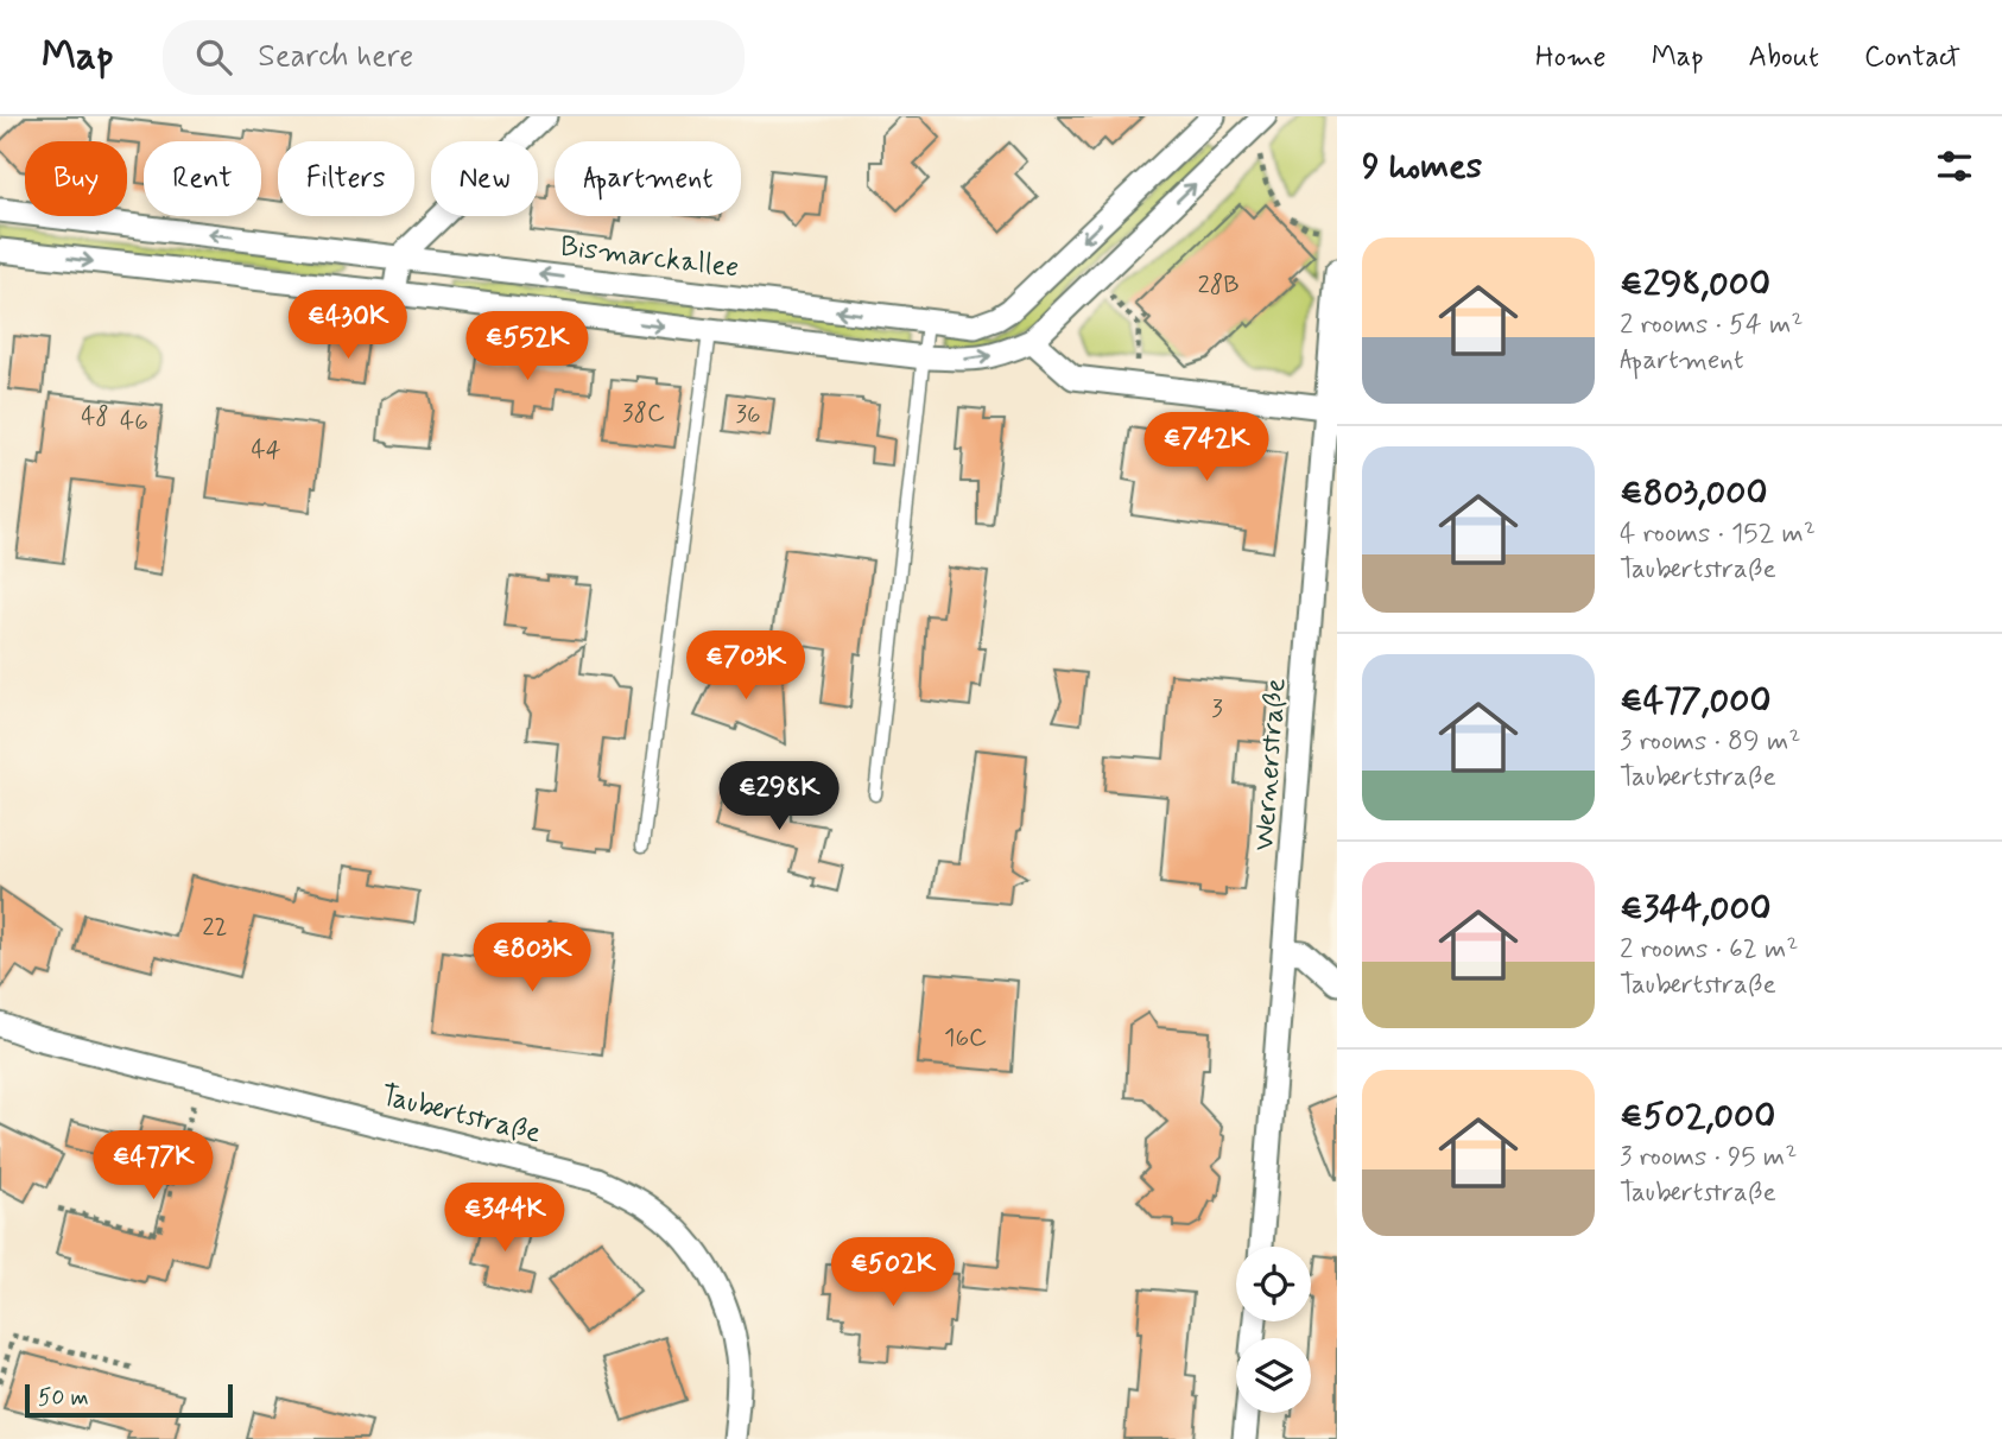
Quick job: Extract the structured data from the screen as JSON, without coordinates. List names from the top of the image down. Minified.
{"streets":{"street":["Bismarckallee","Wernerstraße","Taubertstraße"]},"house_numbers":["28B","38C","36","48","46","44","3","22","16C"],"scale_bar":"50 m","page":{"header":"Map","search":"Search here","nav":["Home","Map","About","Contact"],"heading":"9 homes","chip":["Buy","Rent","Filters","New","Apartment"],"list":[{"name":"€298,000","note":"2 rooms · 54 m² · Apartment"},{"name":"€803,000","note":"4 rooms · 152 m² · Taubertstraße"},{"name":"€477,000","note":"3 rooms · 89 m² · Taubertstraße"},{"name":"€344,000","note":"2 rooms · 62 m² · Taubertstraße"},{"name":"€502,000","note":"3 rooms · 95 m² · Taubertstraße"}],"price":["€430K","€552K","€742K","€703K","€298K","€803K","€477K","€344K","€502K"],"scale":"50 m"}}
